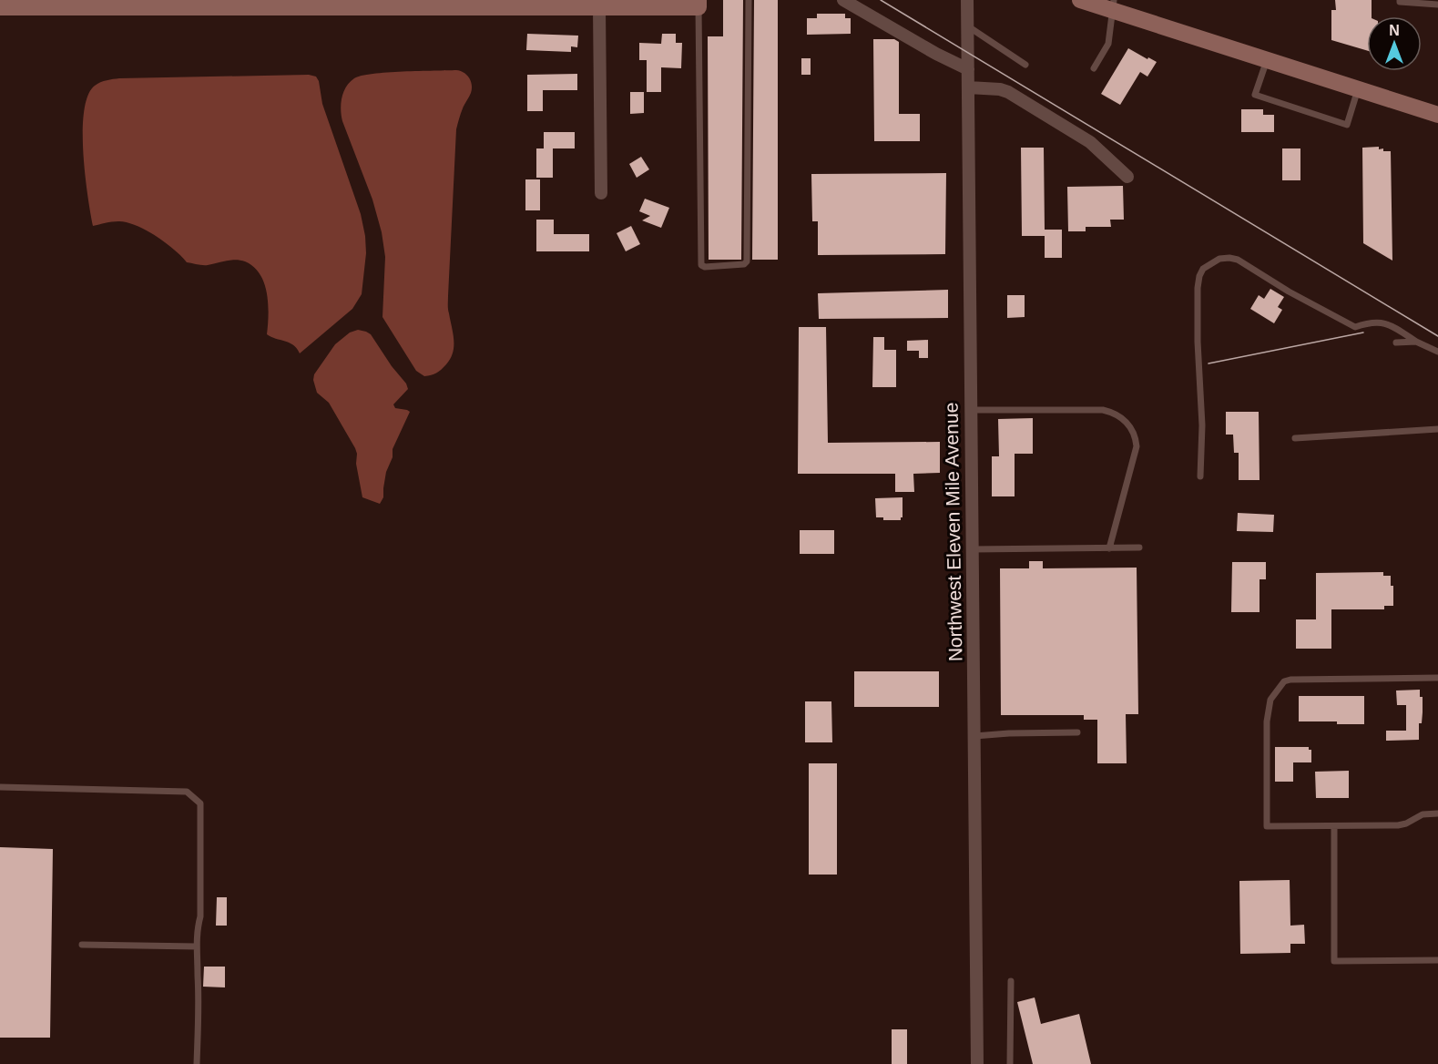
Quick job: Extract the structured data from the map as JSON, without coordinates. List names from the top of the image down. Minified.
{"streets":{"street":["Northwest Eleven Mile Avenue"]},"north":"top"}
